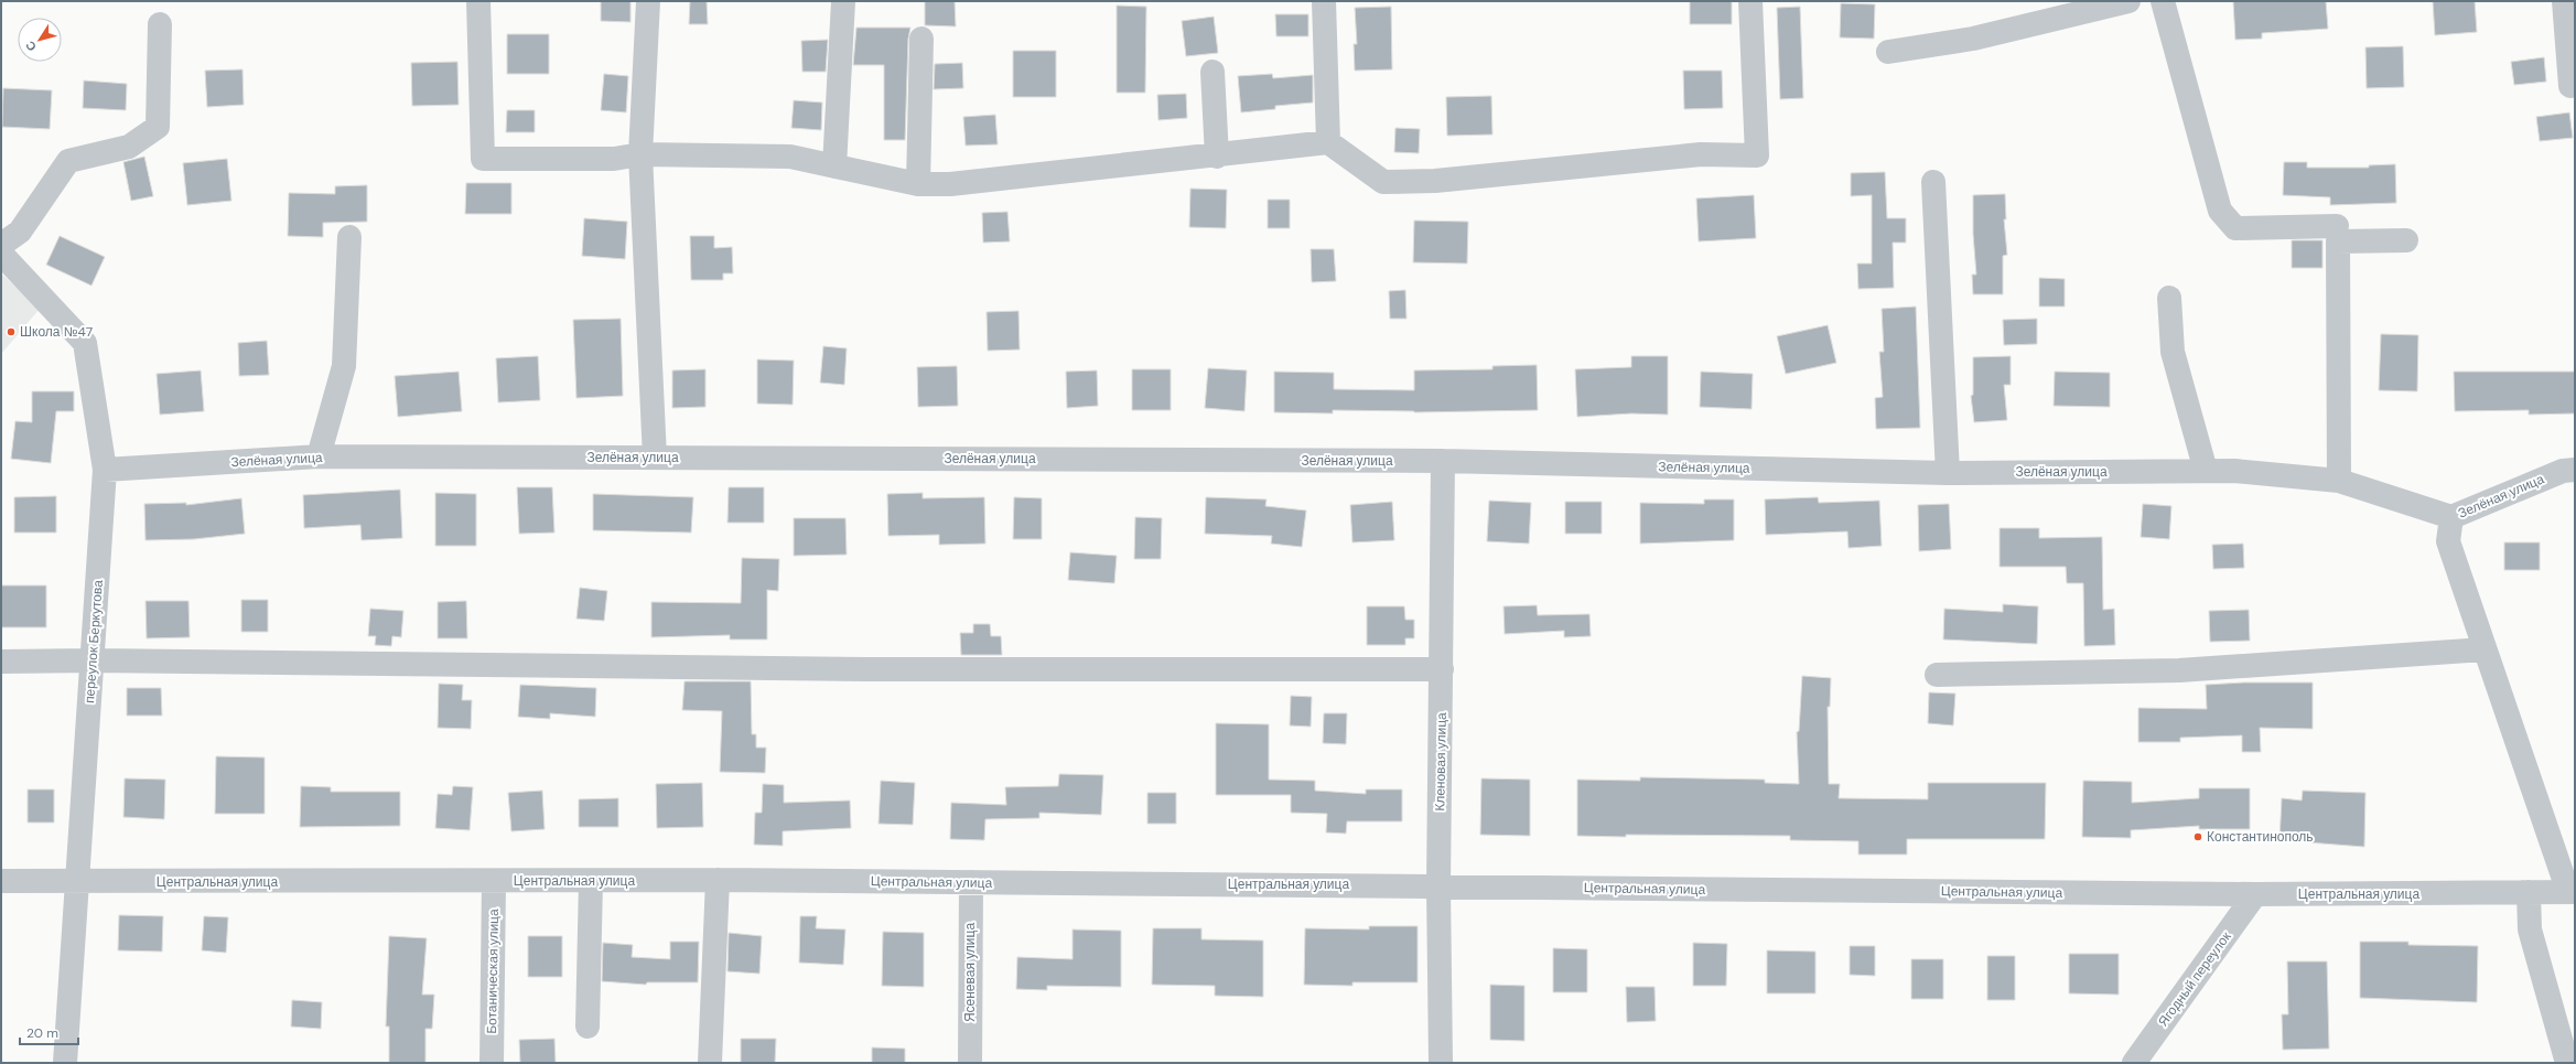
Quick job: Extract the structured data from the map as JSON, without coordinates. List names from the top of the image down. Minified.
{"streets":{"street":["Зелёная улица","переулок Беркутова","Кленовая улица","Центральная улица","Ботаническая улица","Ясеневая улица","Ягодный переулок"]},"crossings":[["Зелёная улица","переулок Беркутова"],["Зелёная улица","Кленовая улица"],["переулок Беркутова","Центральная улица"],["Кленовая улица","Центральная улица"],["Центральная улица","Ботаническая улица"],["Центральная улица","Ясеневая улица"],["Центральная улица","Ягодный переулок"]],"places":["Школа №47","Константинополь"],"scale_bar":"20 m","north":"bottom left"}
